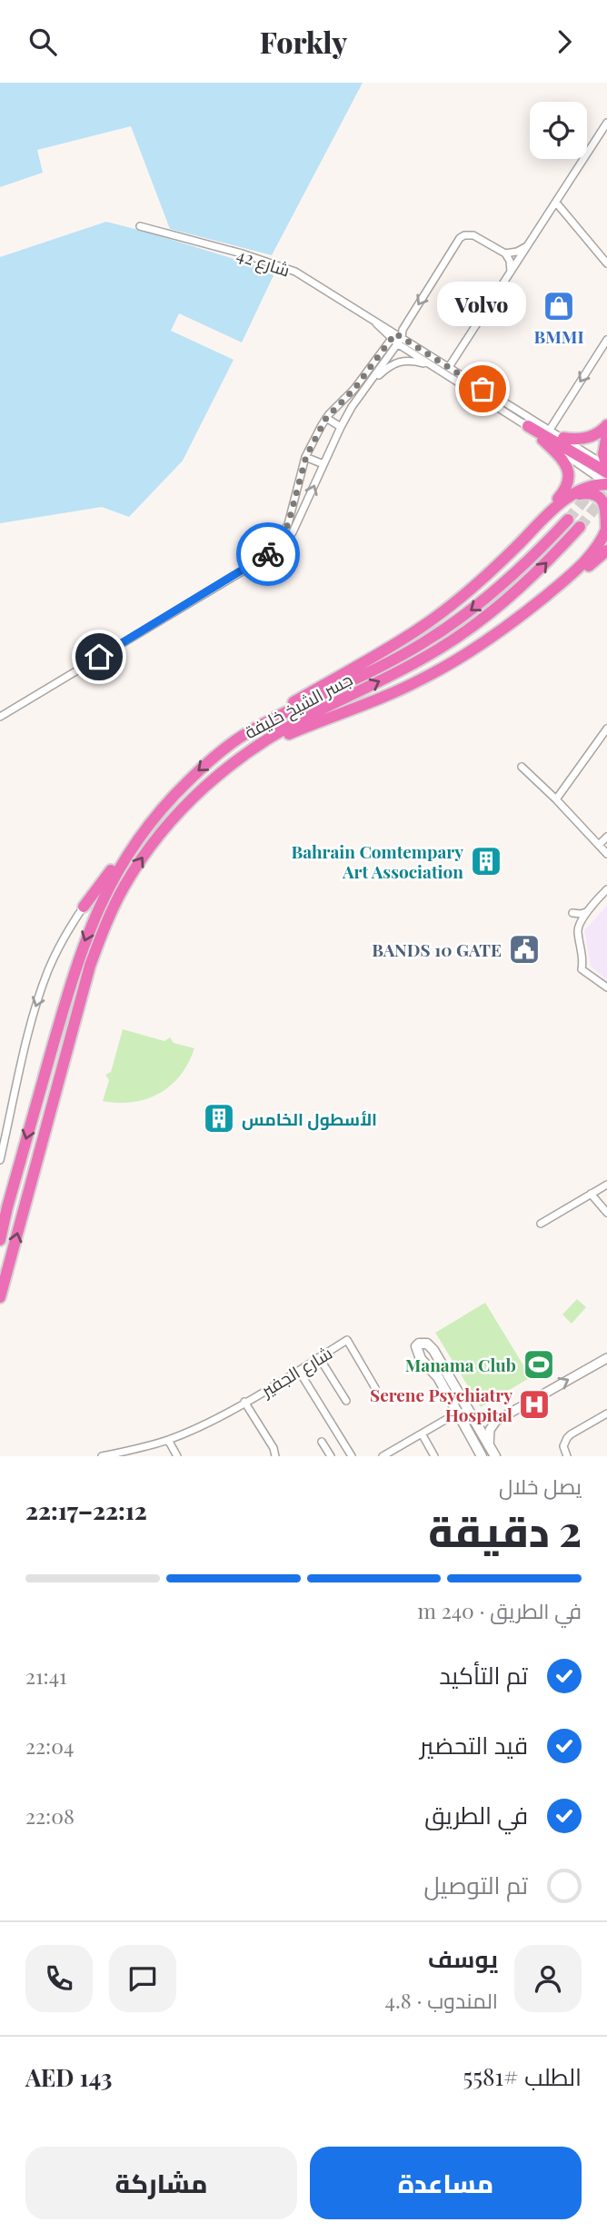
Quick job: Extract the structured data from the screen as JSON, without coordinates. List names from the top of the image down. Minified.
{"streets":{"highway":["جسر الشيخ خليفة"],"street":["شارع 42","شارع الجفير"]},"places":{"shop":["BMMI"],"other":["Volvo"],"building":["Bahrain Comtempary Art Association","الأسطول الخامس"],"public building":["BANDS 10 GATE"],"sports":["Manama Club"],"hospital":["Serene Psychiatry Hospital"]},"page":{"header":"Forkly","bubble":"Volvo","heading":["2 دقيقة","يصل خلال","22:12–22:17"],"panel":["يوسف","المندوب · 4.8","الطلب #5581","AED 143"],"bar":"في الطريق · 240 m","list":[["تم التأكيد","21:41"],["قيد التحضير","22:04"],["في الطريق","22:08"],"تم التوصيل"],"buttons":["مساعدة","مشاركة"]}}
